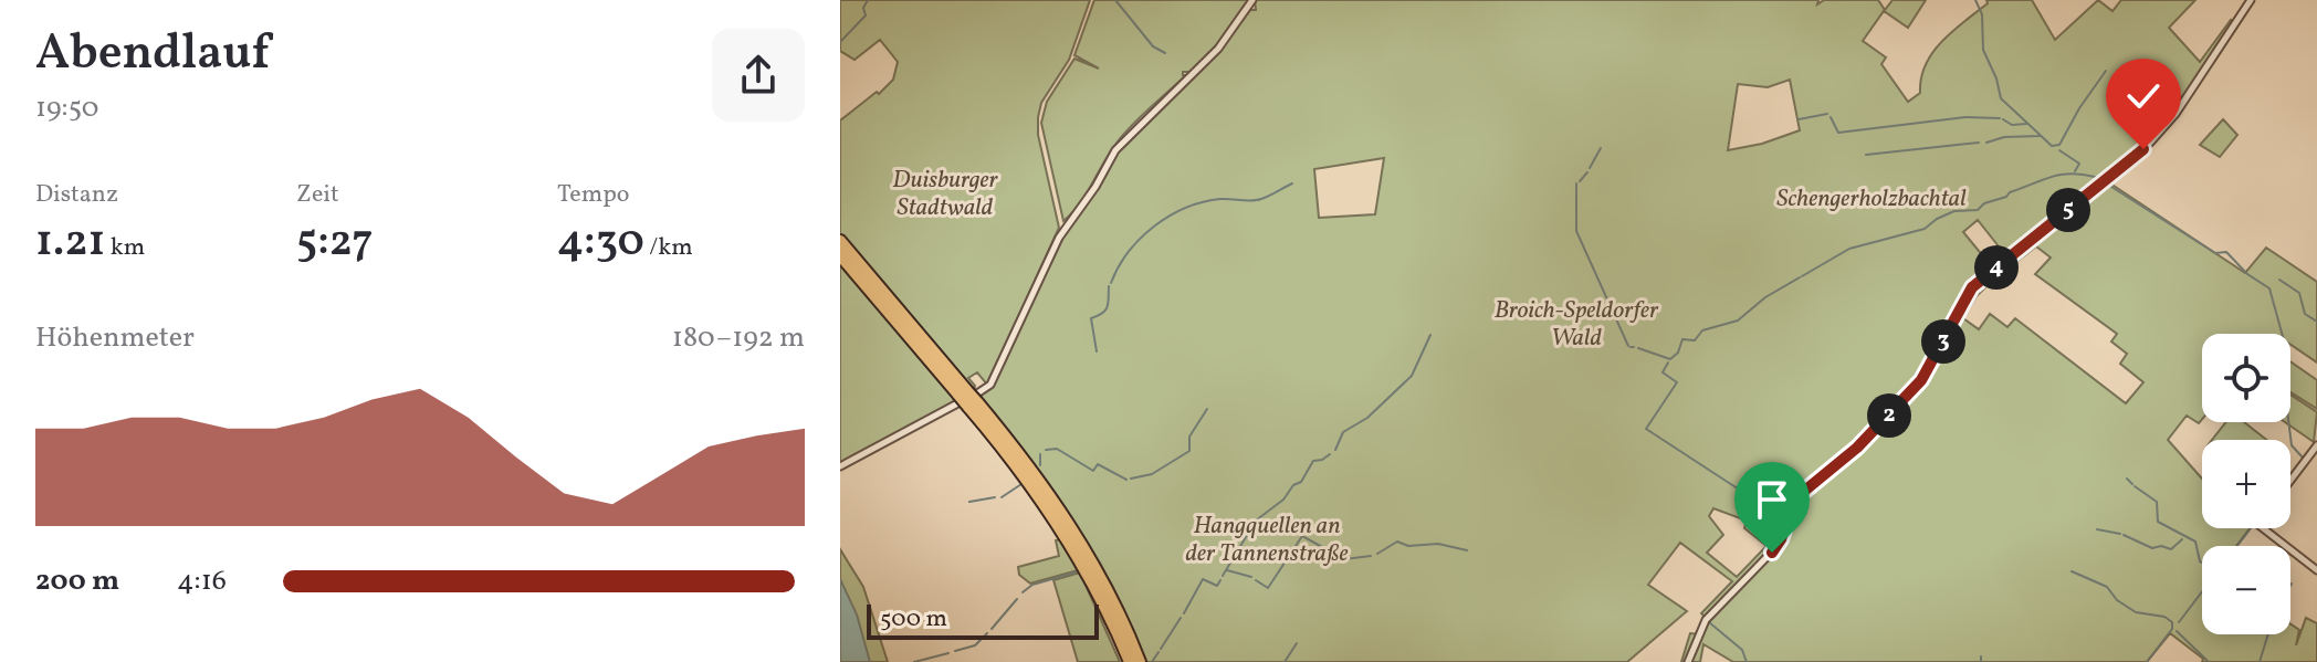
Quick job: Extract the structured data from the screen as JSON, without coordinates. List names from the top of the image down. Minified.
{"parks":["Duisburger Stadtwald","Schengerholzbachtal","Broich-Speldorfer Wald","Hangquellen an der Tannenstraße"],"scale_bar":"500 m","page":{"heading":["Abendlauf","19:50"],"stats":[["Distanz","1.21 km"],["Zeit","5:27"],["Tempo","4:30 /km"]],"pins":["5","4","3","2"],"chart":["Höhenmeter","180–192 m"],"map_buttons":["+","−"],"list":[{"name":"200 m","note":"4:16"}],"scale":"500 m"}}
